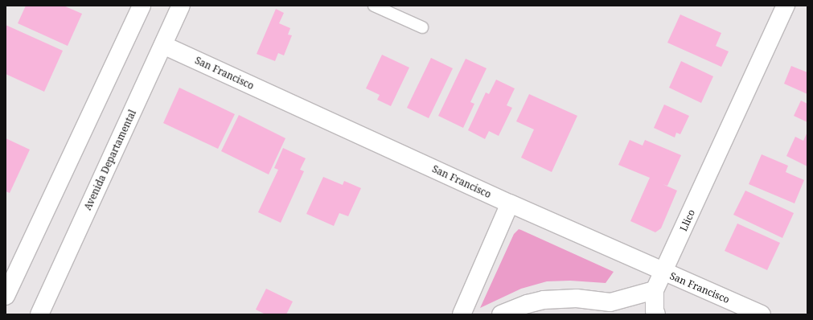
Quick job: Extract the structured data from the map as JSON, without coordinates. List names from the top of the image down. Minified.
{"streets":{"street":["San Francisco","Avenida Departamental","Llico"]},"crossings":[["San Francisco","Avenida Departamental"],["San Francisco","Llico"]]}
